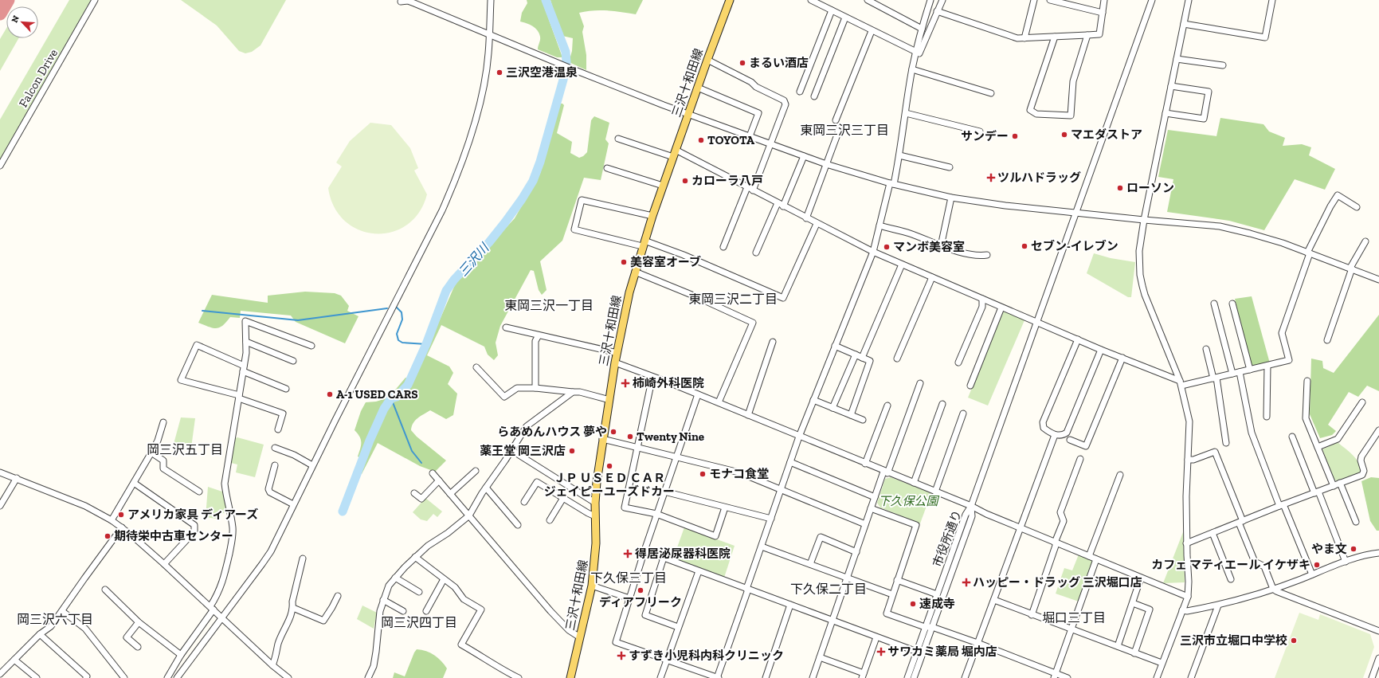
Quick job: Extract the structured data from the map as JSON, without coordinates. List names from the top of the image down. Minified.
{"streets":{"main road":["三沢十和田線"],"street":["Falcon Drive","市役所通り"]},"districts":["東岡三沢三丁目","東岡三沢二丁目","東岡三沢一丁目","岡三沢五丁目","下久保三丁目","下久保二丁目","堀口三丁目","岡三沢六丁目","岡三沢四丁目"],"water":["三沢川"],"parks":["下久保公園"],"places":{"other":["まるい酒店","三沢空港温泉","マエダストア","サンデー","TOYOTA","カローラ八戸","ローソン","セブン-イレブン","マンボ美容室","美容室オーブ","A-1 USED CARS","らあめんハウス 夢や","Twenty Nine","薬王堂 岡三沢店","ＪＰ ＵＳＥＤ ＣＡＲ ジェイピーユーズドカー","モナコ食堂","アメリカ家具 ディアーズ","期待栄中古車センター","やま文","カフェ マティエール イケザキ","ディアフリーク","速成寺","三沢市立堀口中学校"],"health":["ツルハドラッグ","柿崎外科医院","得居泌尿器科医院","ハッピー・ドラッグ 三沢堀口店","サワカミ薬局 堀内店","すずき小児科内科クリニック"]},"north":"top left"}
